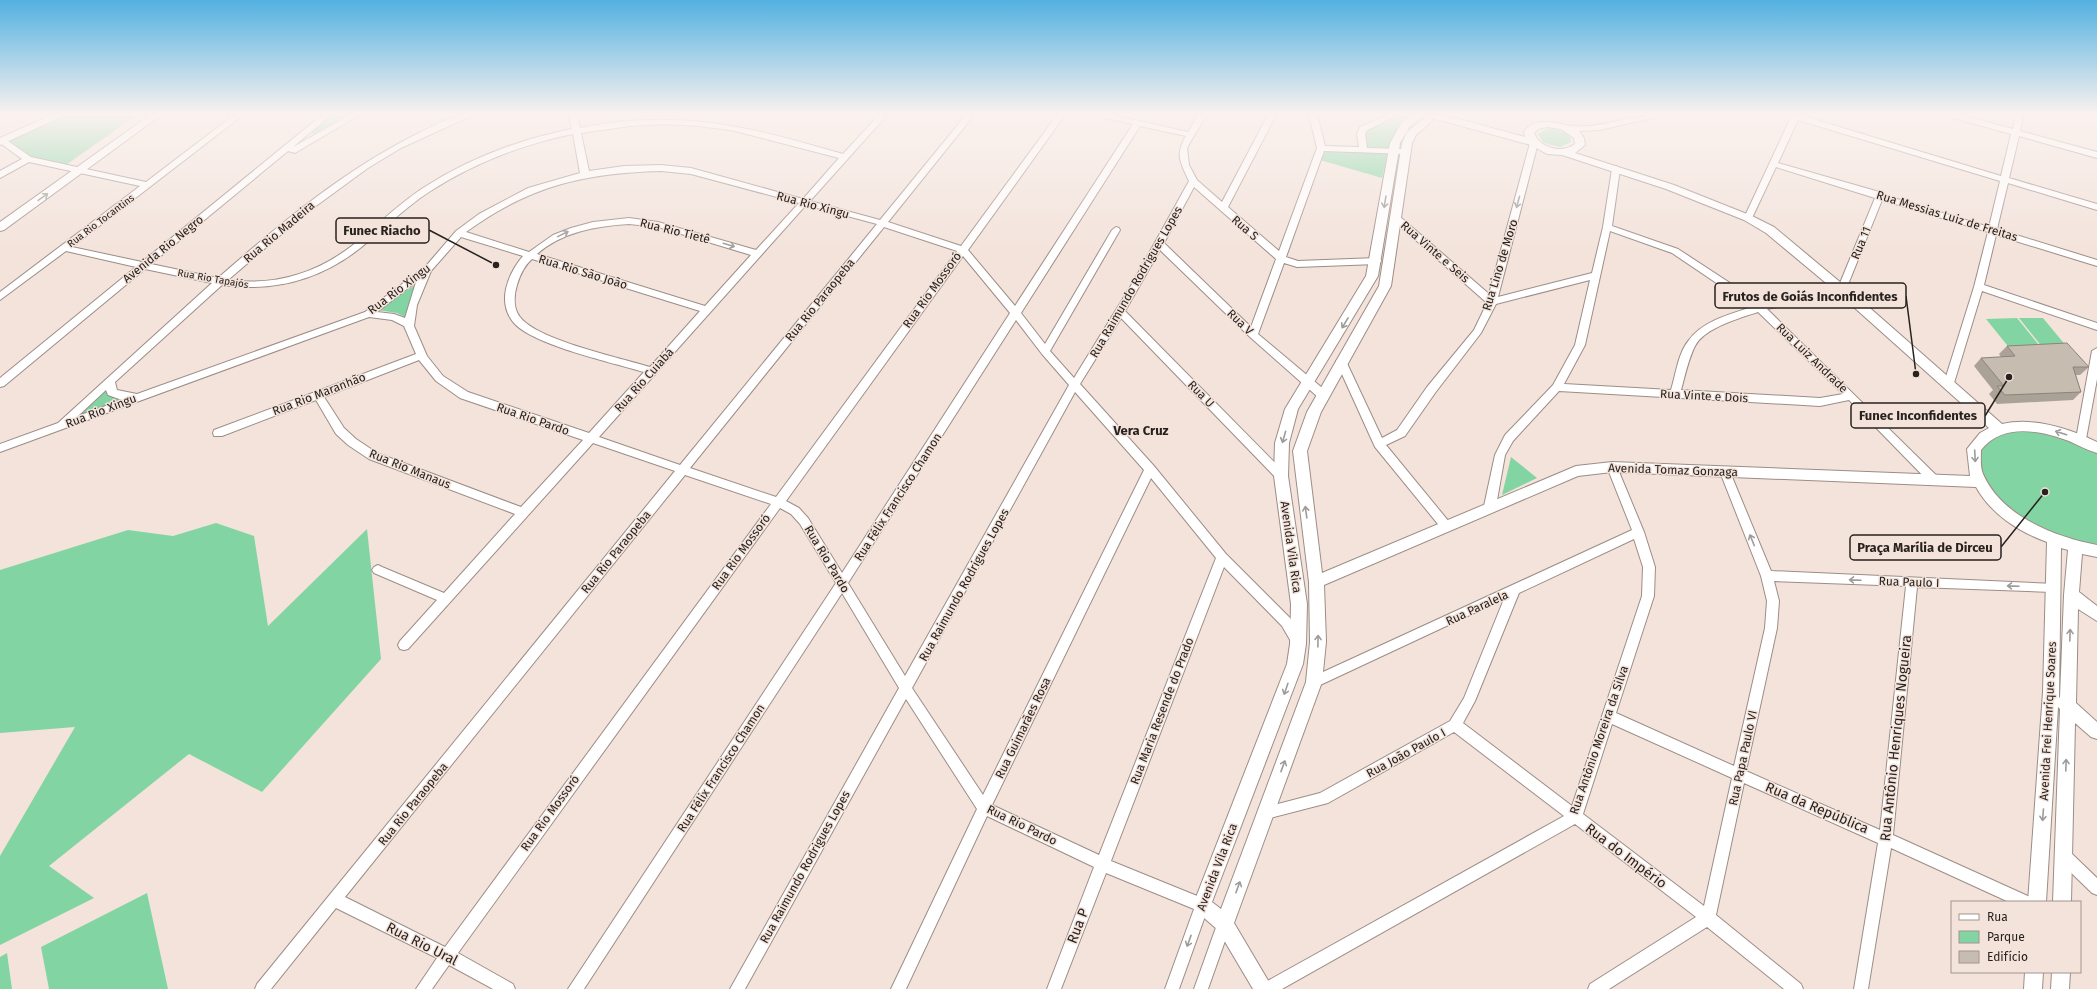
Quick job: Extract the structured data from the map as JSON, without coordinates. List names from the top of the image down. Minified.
{"streets":{"street":["Rua Rio Xingu","Rua Messias Luiz de Freitas","Rua Rio Tocantins","Rua S","Rua Rio Tietê","Rua Rio Madeira","Rua 11","Avenida Rio Negro","Rua Vinte e Seis","Rua Lino de Moro","Rua Rio São João","Rua Rio Tapajós","Rua Raimundo Rodrigues Lopes","Rua Rio Mossoró","Rua Rio Paraopeba","Rua V","Rua Luiz Andrade","Rua Rio Cuiabá","Rua Rio Maranhão","Rua U","Rua Vinte e Dois","Rua Rio Pardo","Rua Rio Manaus","Avenida Tomaz Gonzaga","Rua Félix Francisco Chamon","Avenida Vila Rica","Rua Paulo I","Rua Paralela","Rua Maria Resende do Prado","Avenida Frei Henrique Soares","Rua Guimarães Rosa","Rua Antônio Henriques Nogueira","Rua Antônio Moreira da Silva","Rua João Paulo I","Rua Papa Paulo VI","Rua da República","Rua do Império","Rua P","Rua Rio Ural"]},"crossings":[["Rua Rio Xingu","Rua Rio Madeira"],["Rua Rio Xingu","Rua Rio São João"],["Rua Rio Xingu","Rua Rio Mossoró"],["Rua Rio Xingu","Rua Rio Paraopeba"],["Rua Rio Xingu","Rua Rio Cuiabá"],["Rua Messias Luiz de Freitas","Rua 11"],["Rua Rio Tocantins","Rua Rio Tapajós"],["Rua S","Rua Raimundo Rodrigues Lopes"],["Rua S","Avenida Vila Rica"],["Rua Rio Tietê","Rua Rio São João"],["Rua Rio Tietê","Rua Rio Cuiabá"],["Rua Rio Madeira","Rua Rio Tapajós"],["Avenida Rio Negro","Rua Rio Tapajós"],["Rua Vinte e Seis","Rua Lino de Moro"],["Rua Vinte e Seis","Avenida Vila Rica"],["Rua Rio São João","Rua Rio Cuiabá"],["Rua Raimundo Rodrigues Lopes","Rua V"],["Rua Raimundo Rodrigues Lopes","Rua U"],["Rua Raimundo Rodrigues Lopes","Rua Rio Pardo"],["Rua Rio Mossoró","Rua Rio Pardo"],["Rua Rio Mossoró","Rua Rio Ural"],["Rua Rio Paraopeba","Rua Rio Pardo"],["Rua Rio Paraopeba","Rua Rio Ural"],["Rua V","Avenida Vila Rica"],["Rua Luiz Andrade","Rua Vinte e Dois"],["Rua Luiz Andrade","Avenida Tomaz Gonzaga"],["Rua Rio Cuiabá","Rua Rio Pardo"],["Rua Rio Cuiabá","Rua Rio Manaus"],["Rua Rio Maranhão","Rua Rio Pardo"],["Rua Rio Maranhão","Rua Rio Manaus"],["Rua U","Avenida Vila Rica"],["Rua Rio Pardo","Rua Félix Francisco Chamon"],["Rua Rio Pardo","Avenida Vila Rica"],["Rua Rio Pardo","Rua Maria Resende do Prado"],["Rua Rio Pardo","Rua Guimarães Rosa"],["Rua Rio Pardo","Rua P"],["Avenida Tomaz Gonzaga","Avenida Vila Rica"],["Avenida Tomaz Gonzaga","Rua Antônio Moreira da Silva"],["Avenida Tomaz Gonzaga","Rua Papa Paulo VI"],["Avenida Vila Rica","Rua Paralela"],["Avenida Vila Rica","Rua João Paulo I"],["Rua Paulo I","Avenida Frei Henrique Soares"],["Rua Paulo I","Rua Antônio Henriques Nogueira"],["Rua Paulo I","Rua Papa Paulo VI"],["Rua Paralela","Rua Antônio Moreira da Silva"],["Rua Paralela","Rua João Paulo I"],["Rua Maria Resende do Prado","Rua P"],["Rua Antônio Henriques Nogueira","Rua da República"],["Rua Antônio Moreira da Silva","Rua da República"],["Rua Antônio Moreira da Silva","Rua do Império"],["Rua João Paulo I","Rua do Império"],["Rua Papa Paulo VI","Rua da República"],["Rua Papa Paulo VI","Rua do Império"]],"one_way":["Rua Rio Tietê","Rua Paulo I"],"districts":["Vera Cruz"],"places":["Funec Riacho","Frutos de Goiás Inconfidentes","Funec Inconfidentes","Praça Marília de Dirceu"],"legend":["Rua","Parque","Edifício"]}
